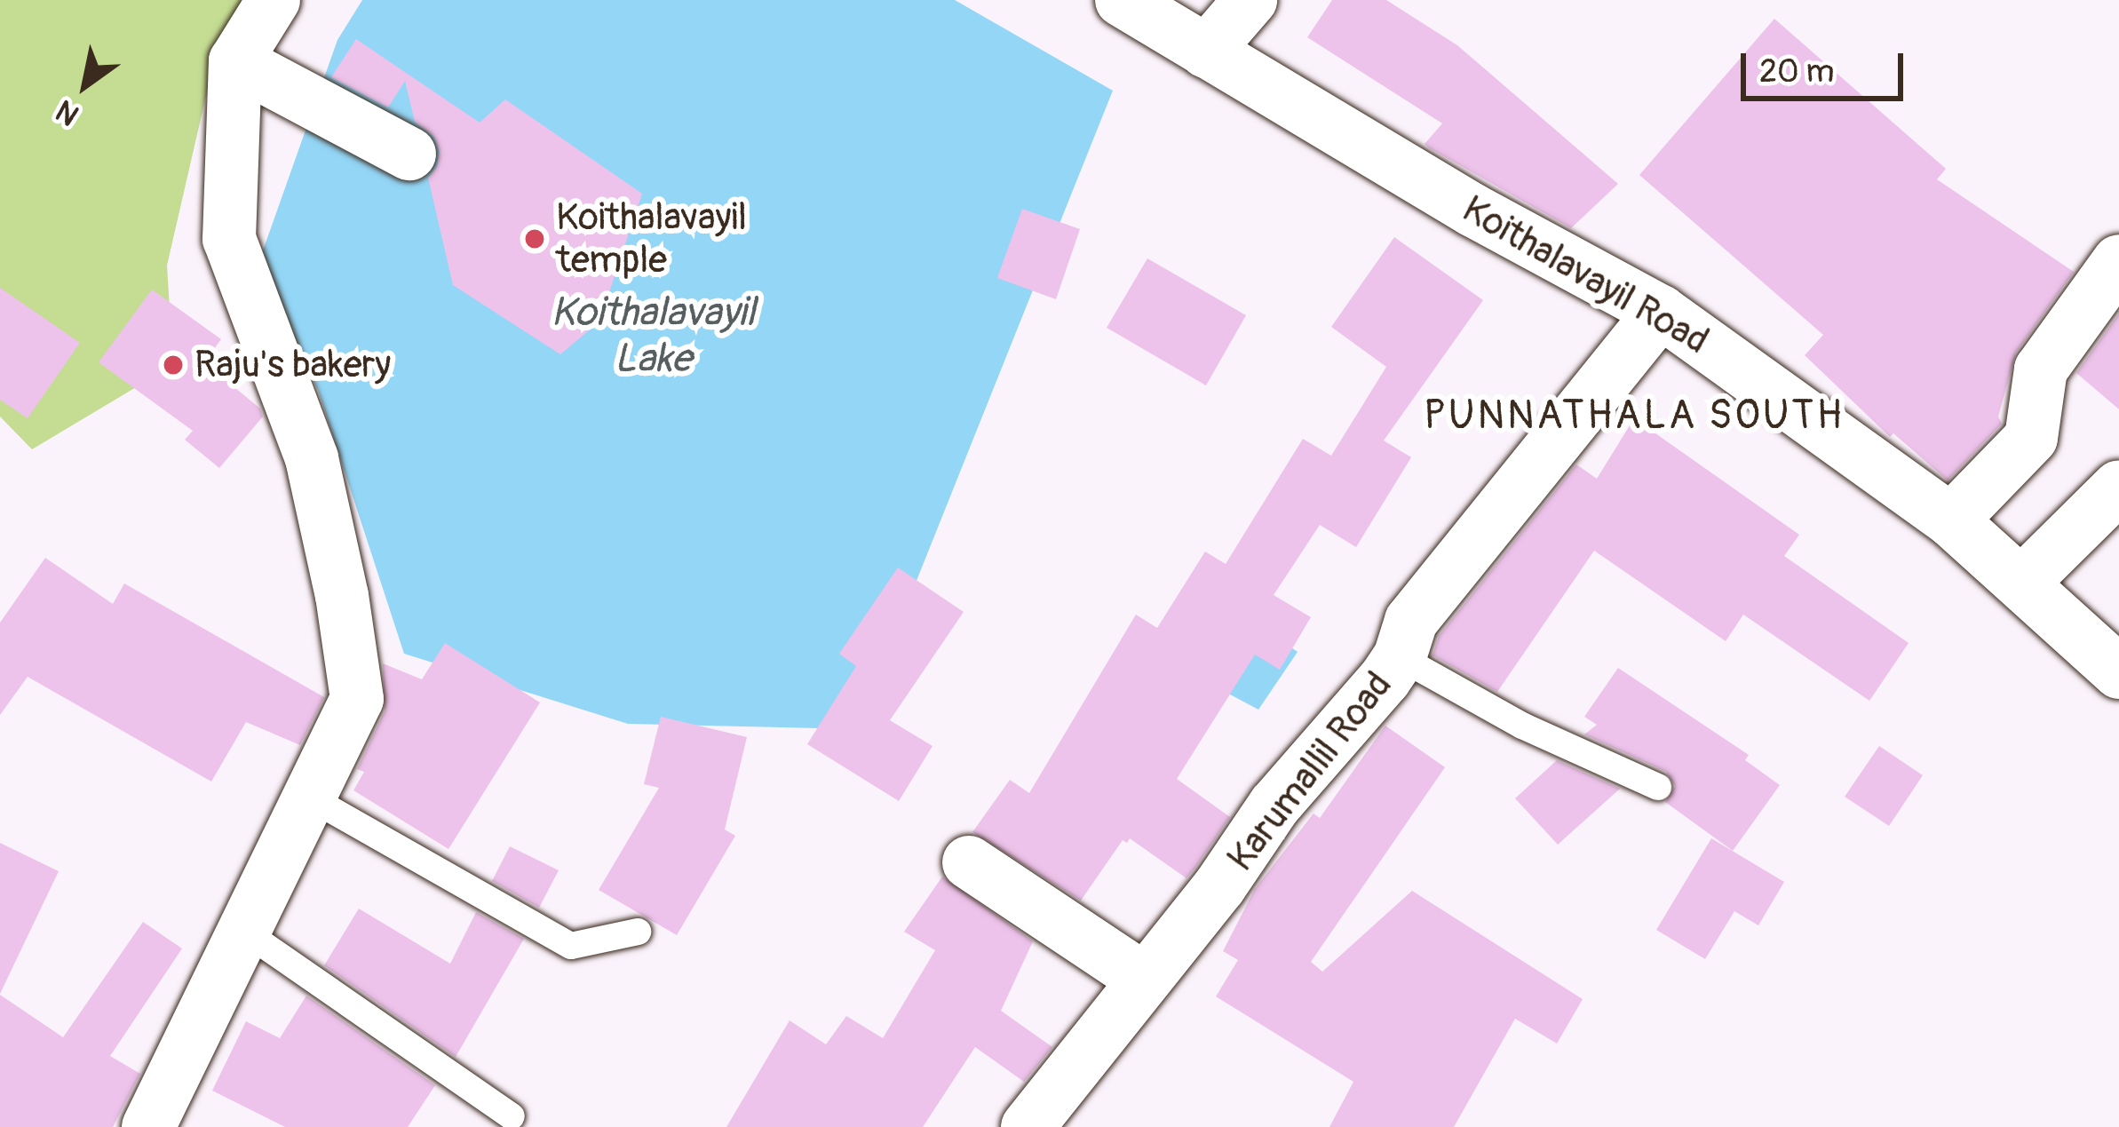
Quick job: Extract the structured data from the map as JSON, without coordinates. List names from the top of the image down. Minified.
{"streets":{"street":["Koithalavayil Road","Karumallil Road"]},"crossings":[["Koithalavayil Road","Karumallil Road"]],"districts":["PUNNATHALA SOUTH"],"water":["Koithalavayil Lake"],"places":["Koithalavayil temple","Raju's bakery"],"scale_bar":"20 m","north":"bottom left"}
